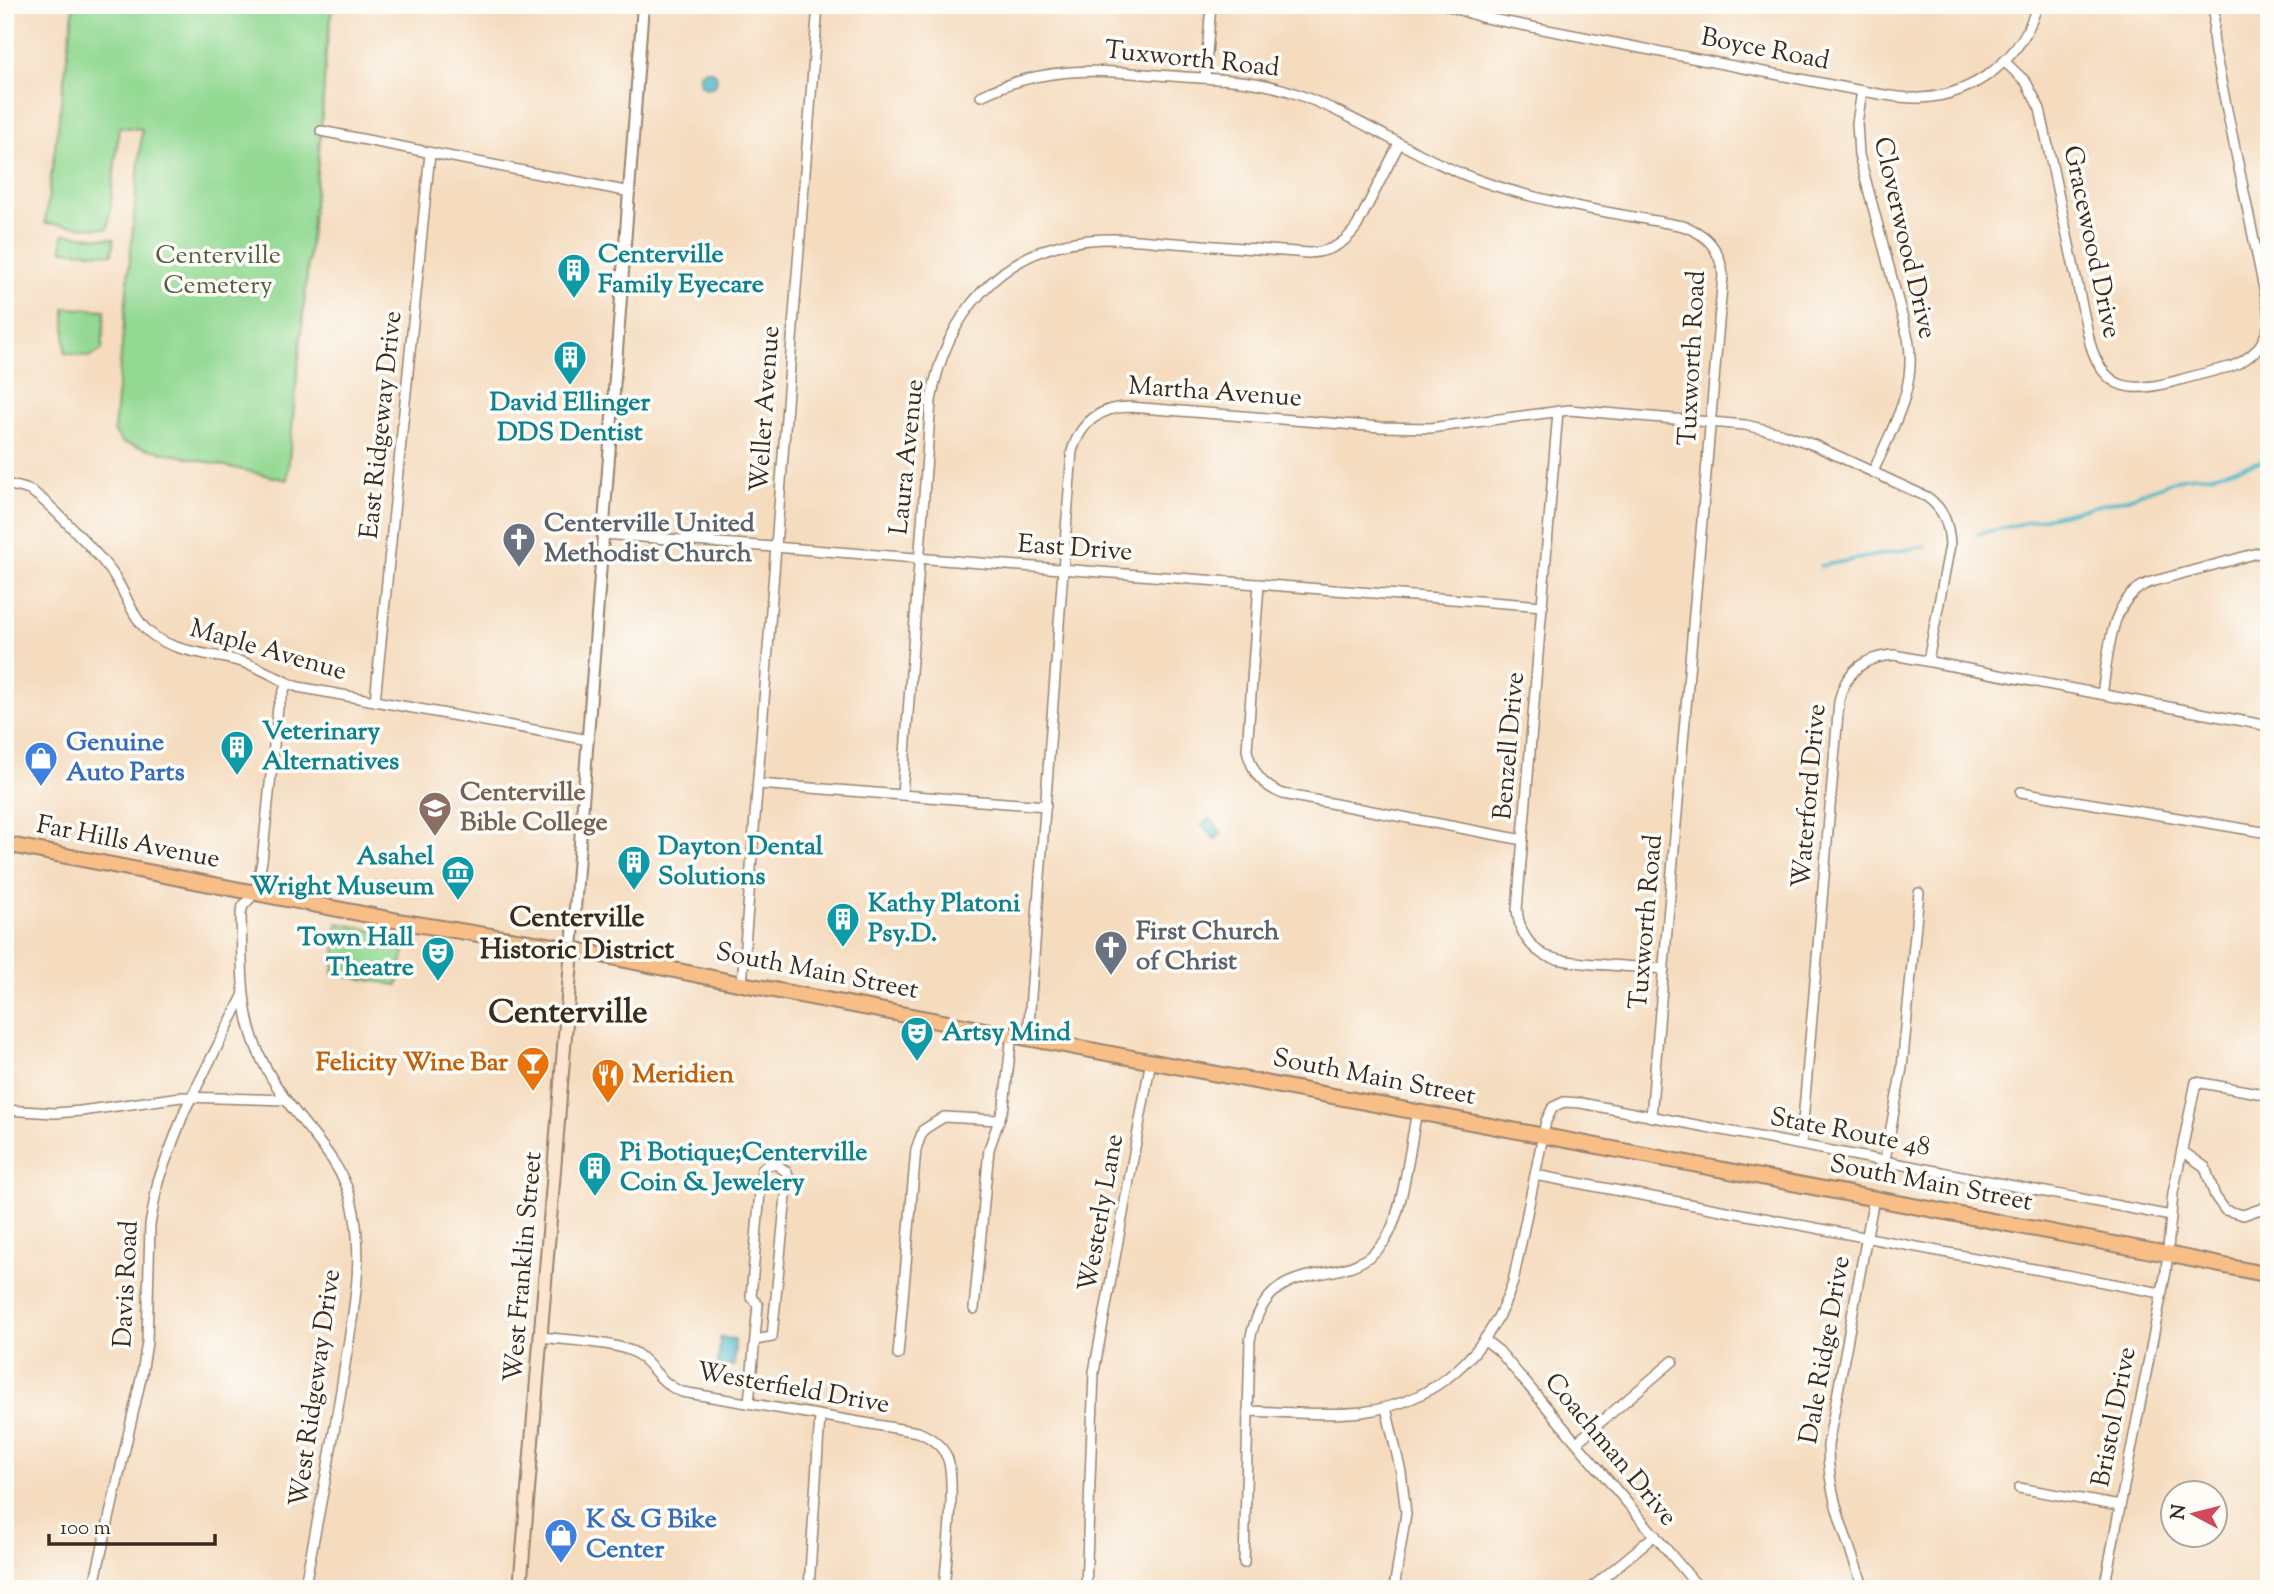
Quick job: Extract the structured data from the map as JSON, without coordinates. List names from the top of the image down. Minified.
{"streets":{"main road":["Far Hills Avenue","South Main Street","West Franklin Street"],"street":["Boyce Road","Tuxworth Road","Cloverwood Drive","Gracewood Drive","Martha Avenue","Weller Avenue","East Ridgeway Drive","Laura Avenue","East Drive","Maple Avenue","Benzell Drive","Waterford Drive","State Route 48","Westerly Lane","Davis Road","Dale Ridge Drive","West Ridgeway Drive","Westerfield Drive","Bristol Drive","Coachman Drive"]},"crossings":[["Boyce Road","Cloverwood Drive"],["Boyce Road","Gracewood Drive"],["Tuxworth Road","Martha Avenue"],["Tuxworth Road","Laura Avenue"],["Tuxworth Road","Benzell Drive"],["Tuxworth Road","State Route 48"],["Cloverwood Drive","Martha Avenue"],["Martha Avenue","East Drive"],["Martha Avenue","Benzell Drive"],["Martha Avenue","Waterford Drive"],["Martha Avenue","South Main Street"],["Weller Avenue","East Drive"],["Weller Avenue","South Main Street"],["East Ridgeway Drive","Maple Avenue"],["Laura Avenue","East Drive"],["East Drive","Benzell Drive"],["Waterford Drive","State Route 48"],["Far Hills Avenue","South Main Street"],["Far Hills Avenue","West Franklin Street"],["Far Hills Avenue","West Ridgeway Drive"],["South Main Street","State Route 48"],["South Main Street","Westerly Lane"],["South Main Street","West Franklin Street"],["South Main Street","Dale Ridge Drive"],["South Main Street","Bristol Drive"],["State Route 48","Bristol Drive"],["State Route 48","Coachman Drive"],["West Franklin Street","Westerfield Drive"],["Davis Road","West Ridgeway Drive"]],"districts":["Centerville Historic District","Centerville"],"parks":["Centerville Cemetery"],"places":{"building":["Centerville Family Eyecare","David Ellinger DDS Dentist","Veterinary Alternatives","Dayton Dental Solutions","Kathy Platoni Psy.D.","Pi Botique;Centerville Coin & Jewelery"],"church":["Centerville United Methodist Church","First Church of Christ"],"shop":["Genuine Auto Parts","K & G Bike Center"],"school or university":["Centerville Bible College"],"museum":["Asahel Wright Museum"],"theatre":["Town Hall Theatre","Artsy Mind"],"bar":["Felicity Wine Bar"],"restaurant":["Meridien"]},"scale_bar":"100 m","north":"left"}
